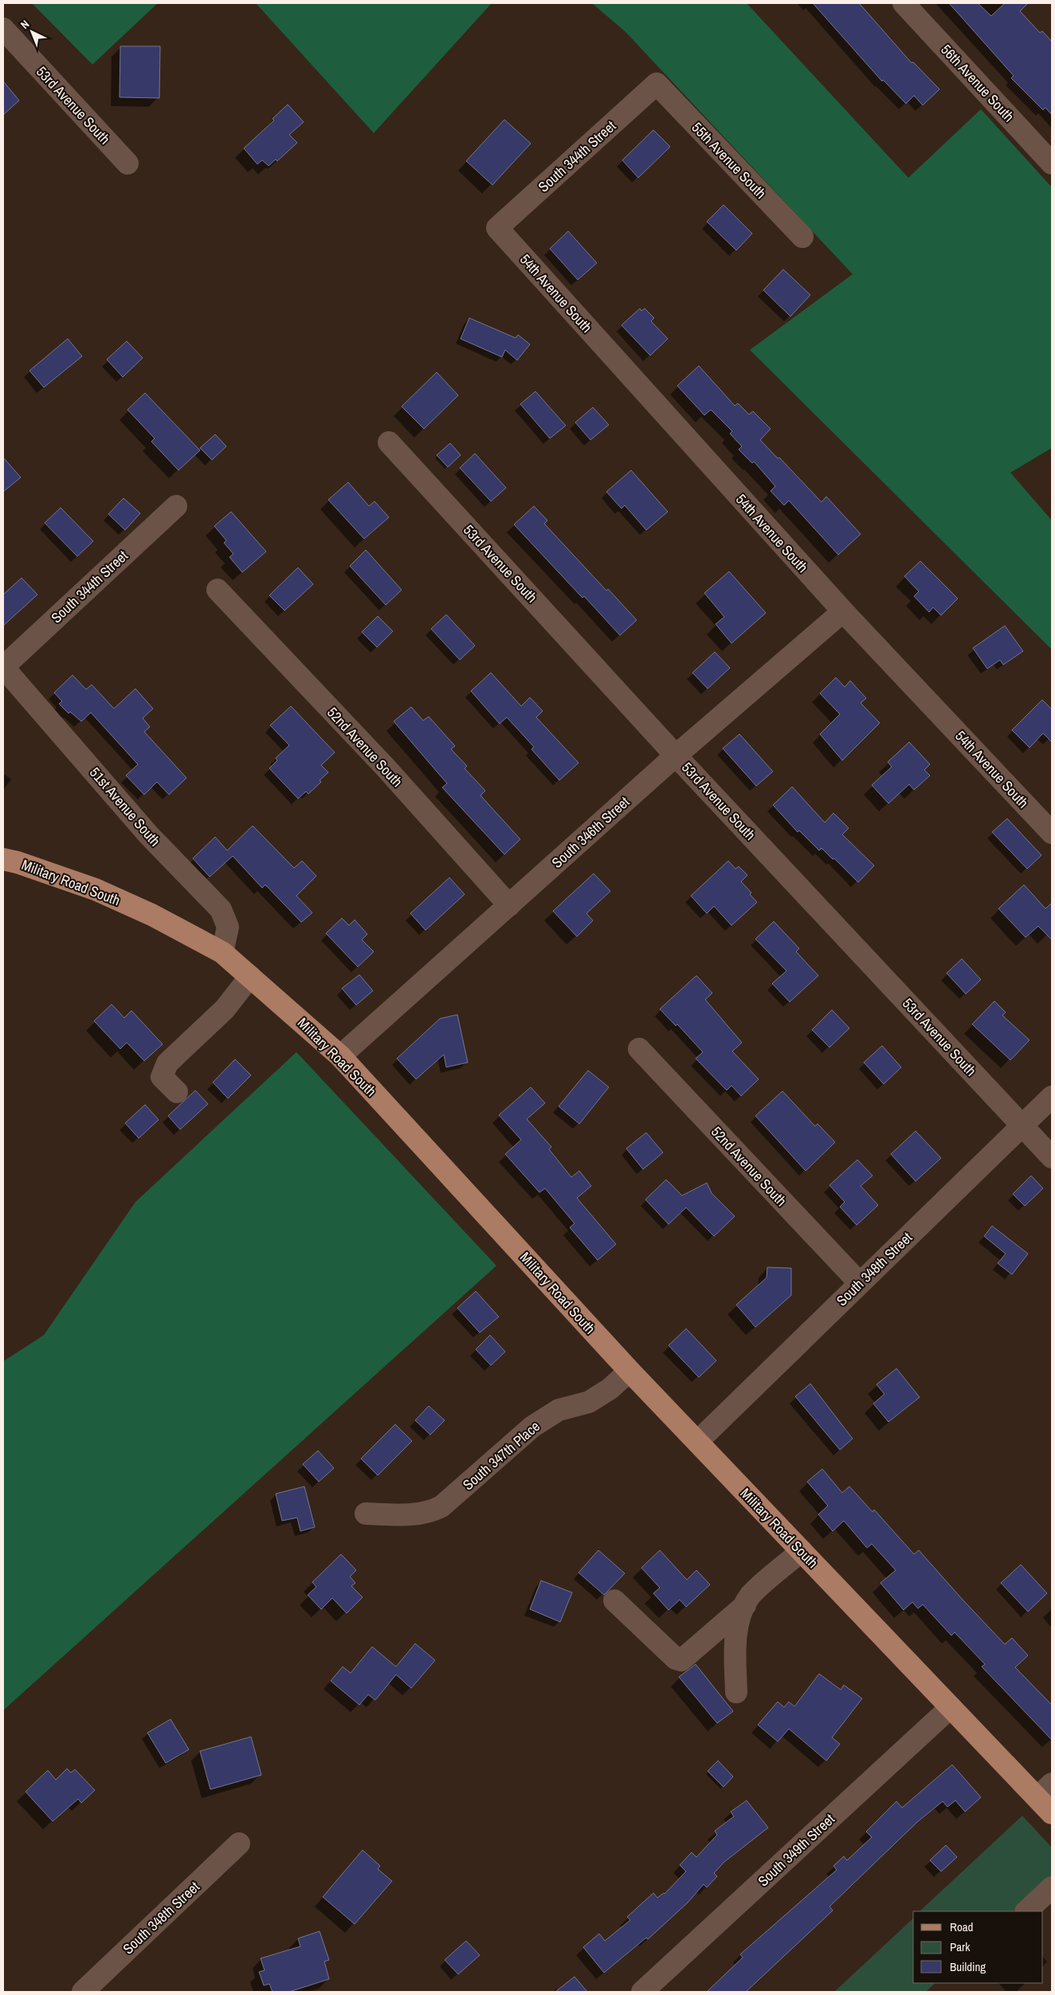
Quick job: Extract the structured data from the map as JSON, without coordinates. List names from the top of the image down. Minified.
{"streets":{"main road":["Military Road South"],"street":["56th Avenue South","53rd Avenue South","South 344th Street","55th Avenue South","54th Avenue South","52nd Avenue South","51st Avenue South","South 346th Street","South 348th Street","South 347th Place","South 349th Street"]},"crossings":[["53rd Avenue South","South 346th Street"],["53rd Avenue South","South 348th Street"],["South 344th Street","55th Avenue South"],["South 344th Street","54th Avenue South"],["South 344th Street","51st Avenue South"],["54th Avenue South","South 346th Street"],["52nd Avenue South","South 346th Street"],["52nd Avenue South","South 348th Street"],["51st Avenue South","Military Road South"],["South 346th Street","Military Road South"],["Military Road South","South 348th Street"],["Military Road South","South 347th Place"],["Military Road South","South 349th Street"]],"legend":["Road","Park","Building"],"north":"top left"}
